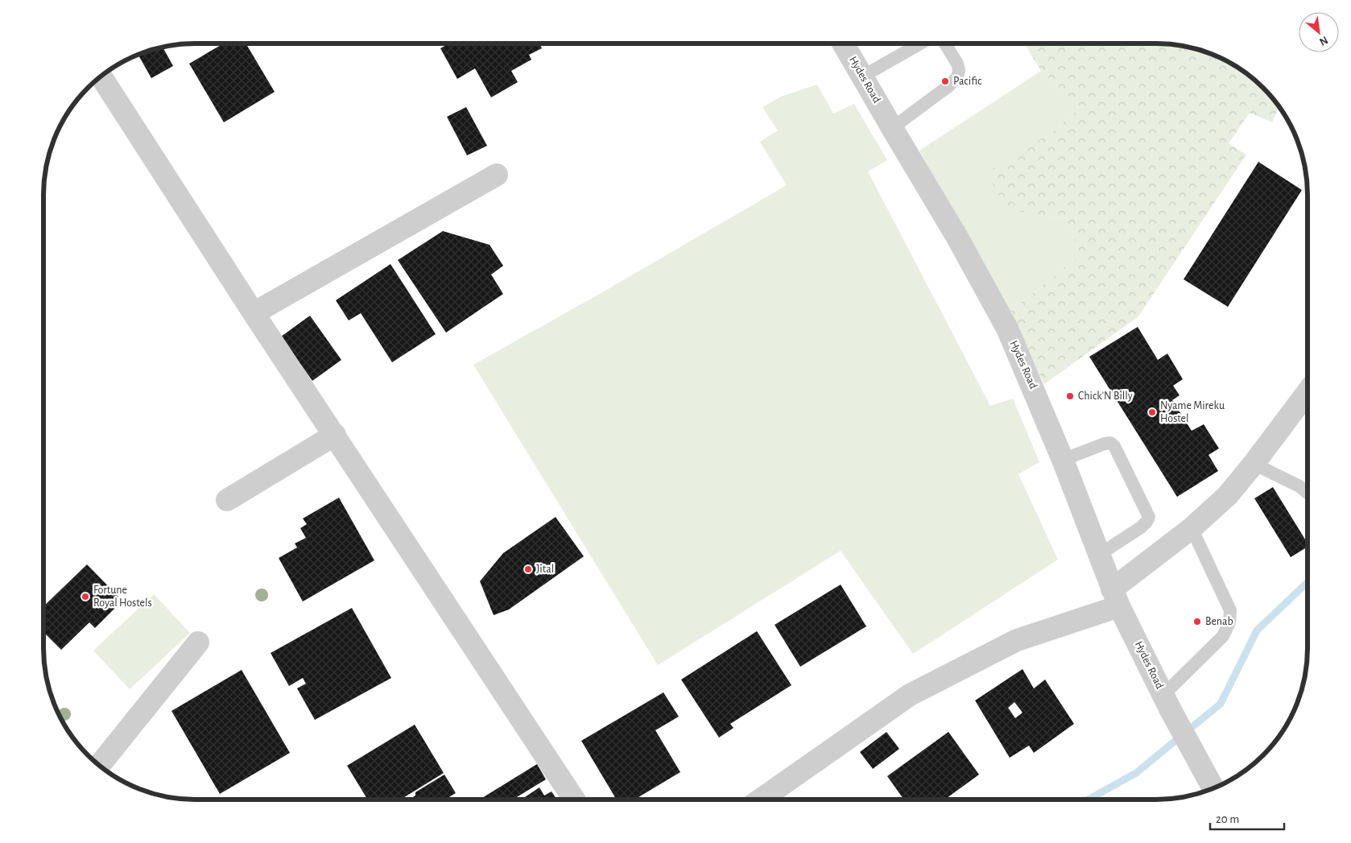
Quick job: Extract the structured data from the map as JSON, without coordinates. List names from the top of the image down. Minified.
{"streets":{"street":["Hydes Road"]},"places":["Pacific","Chick'N Billy","Nyame Mireku Hostel","Jital","Fortune Royal Hostels","Benab"],"scale_bar":"20 m","north":"bottom right"}
